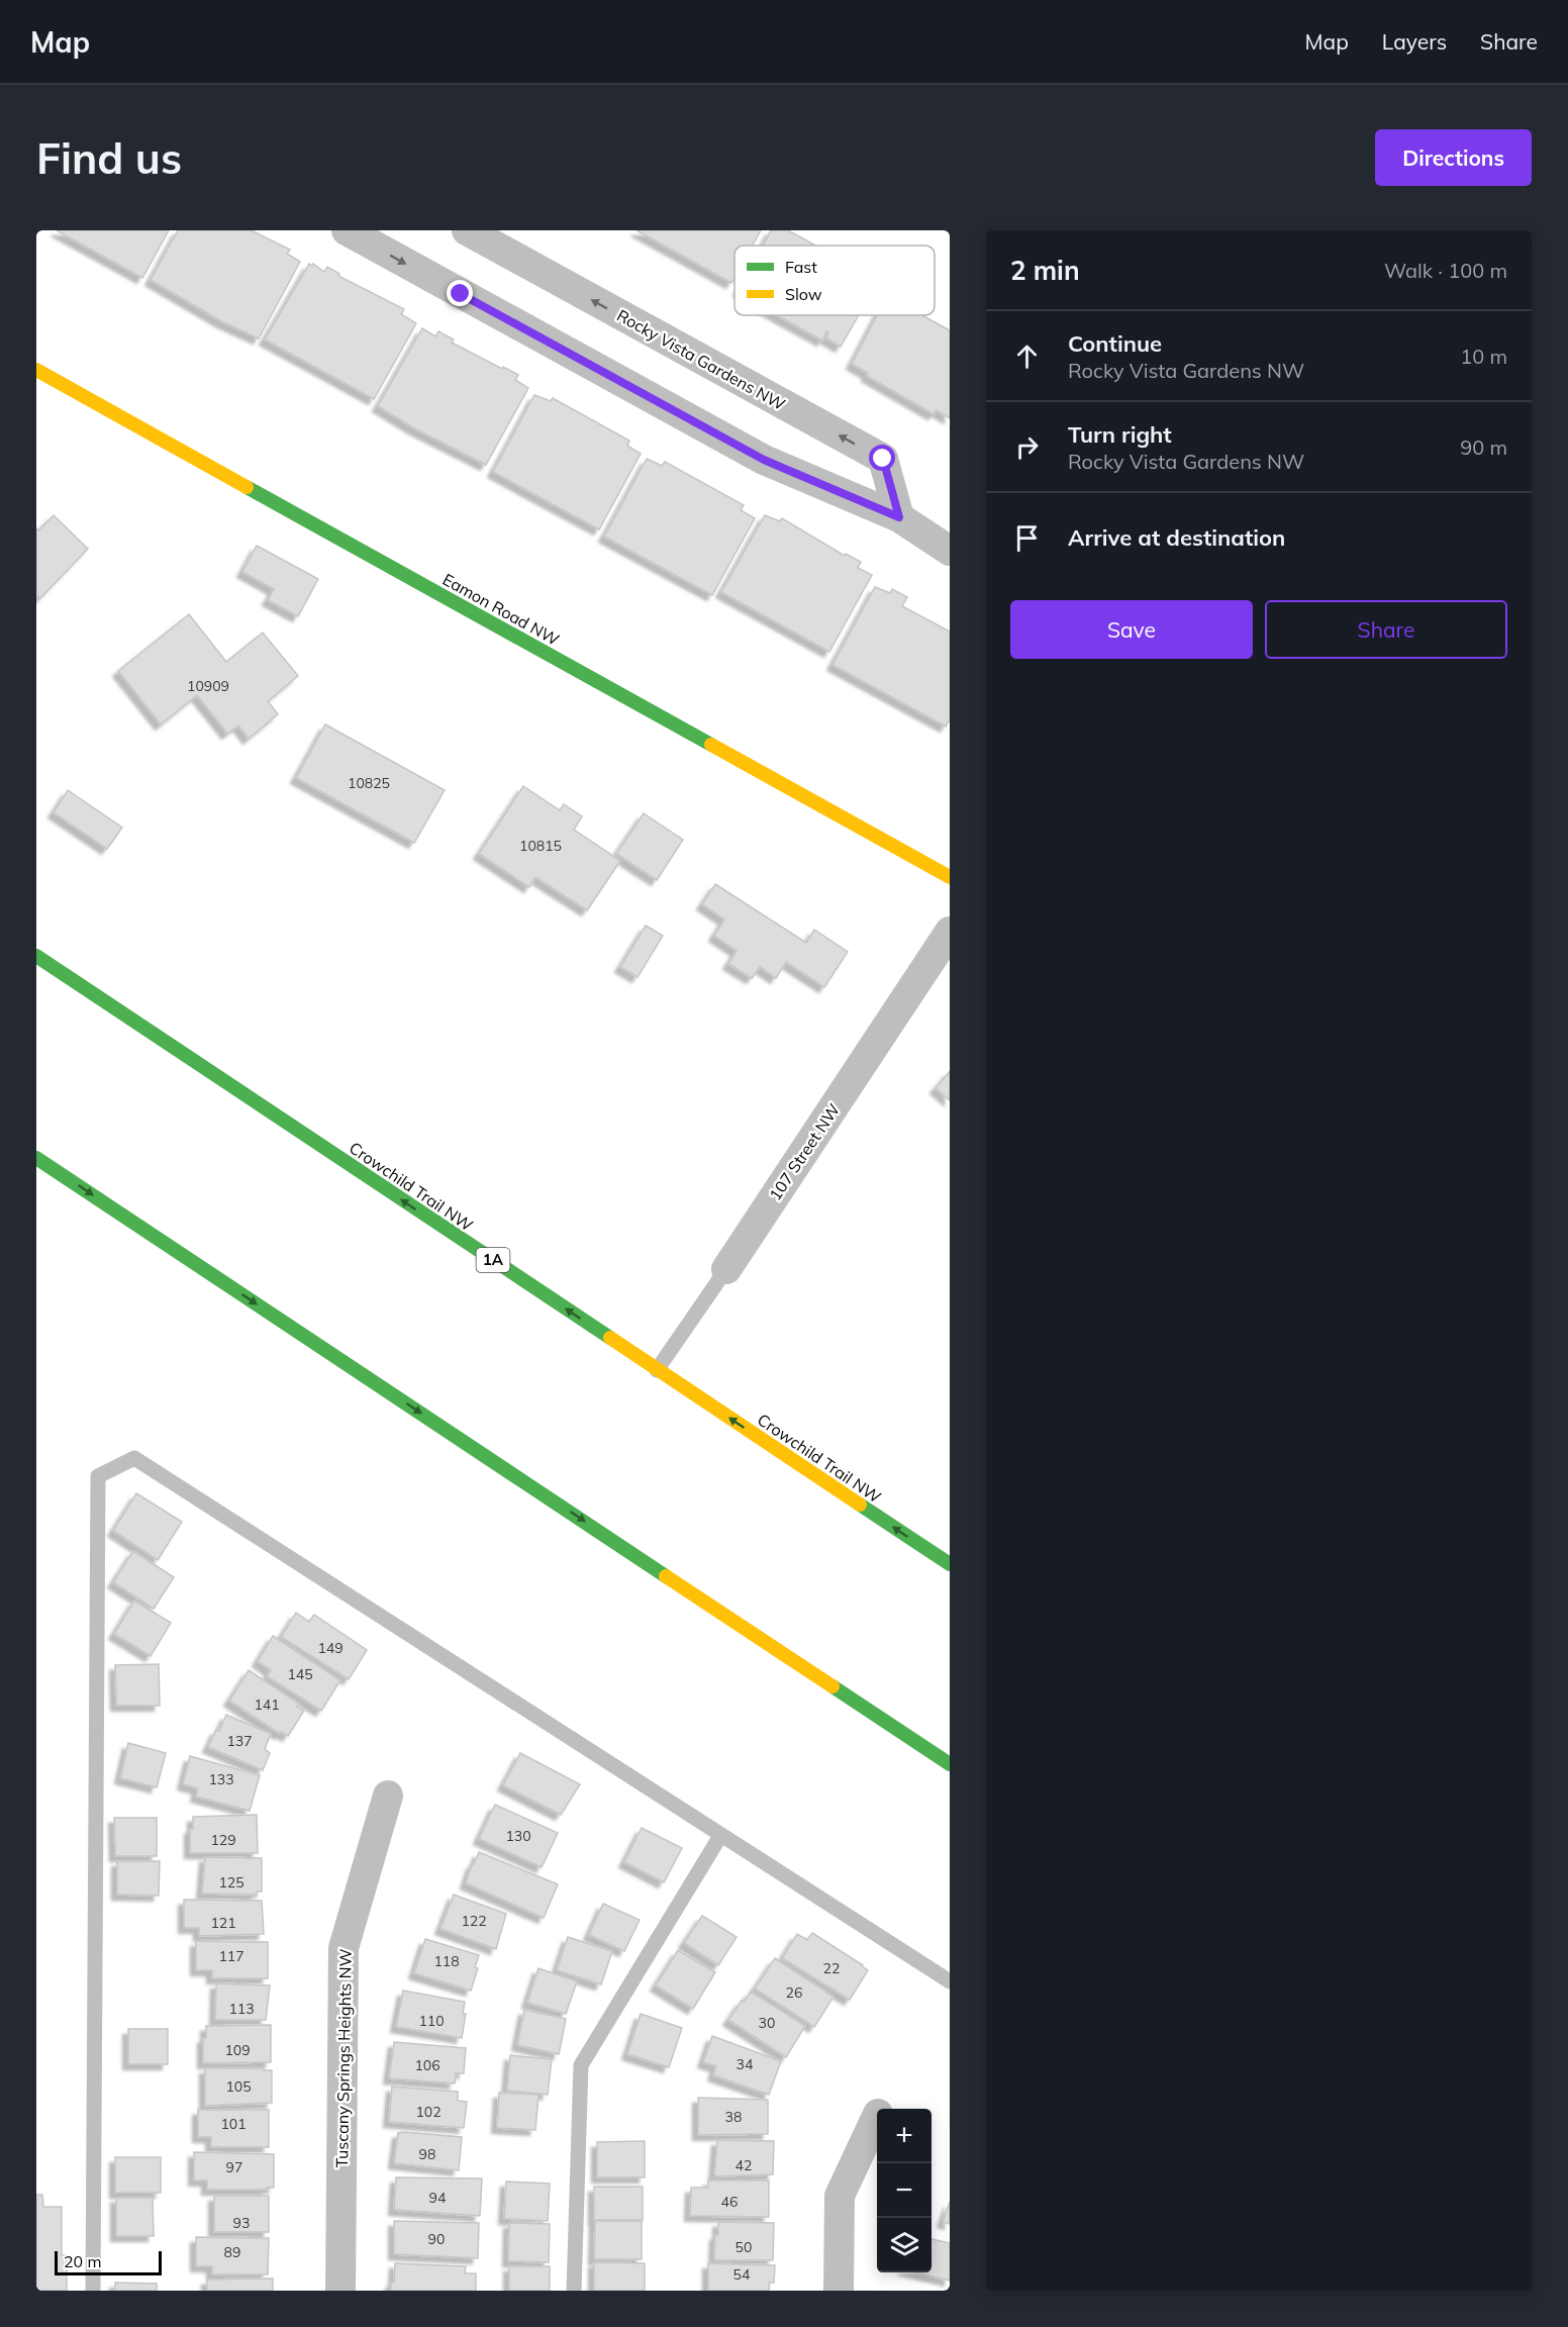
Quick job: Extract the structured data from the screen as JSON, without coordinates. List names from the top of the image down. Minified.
{"streets":{"main road":["Eamon Road NW","Crowchild Trail NW","1A"],"street":["Rocky Vista Gardens NW","107 Street NW","Tuscany Springs Heights NW"]},"crossings":[["107 Street NW","Crowchild Trail NW"]],"one_way":["Crowchild Trail NW"],"house_numbers":["10909","10825","10815","149","145","141","137","133","130","129","125","122","121","117","118","22","26","113","110","30","109","34","106","105","102","38","101","98","42","97","94","46","93","90","50","89","54"],"legend":["Fast","Slow"],"scale_bar":"20 m","page":{"header":"Map","nav":["Map","Layers","Share"],"buttons":["Directions",["Save","Share"]],"title":"Find us","heading":["2 min","Walk · 100 m"],"list":[["Continue","Rocky Vista Gardens NW","10 m"],["Turn right","Rocky Vista Gardens NW","90 m"],"Arrive at destination"],"map_buttons":["+","−"],"scale":"20 m"}}
